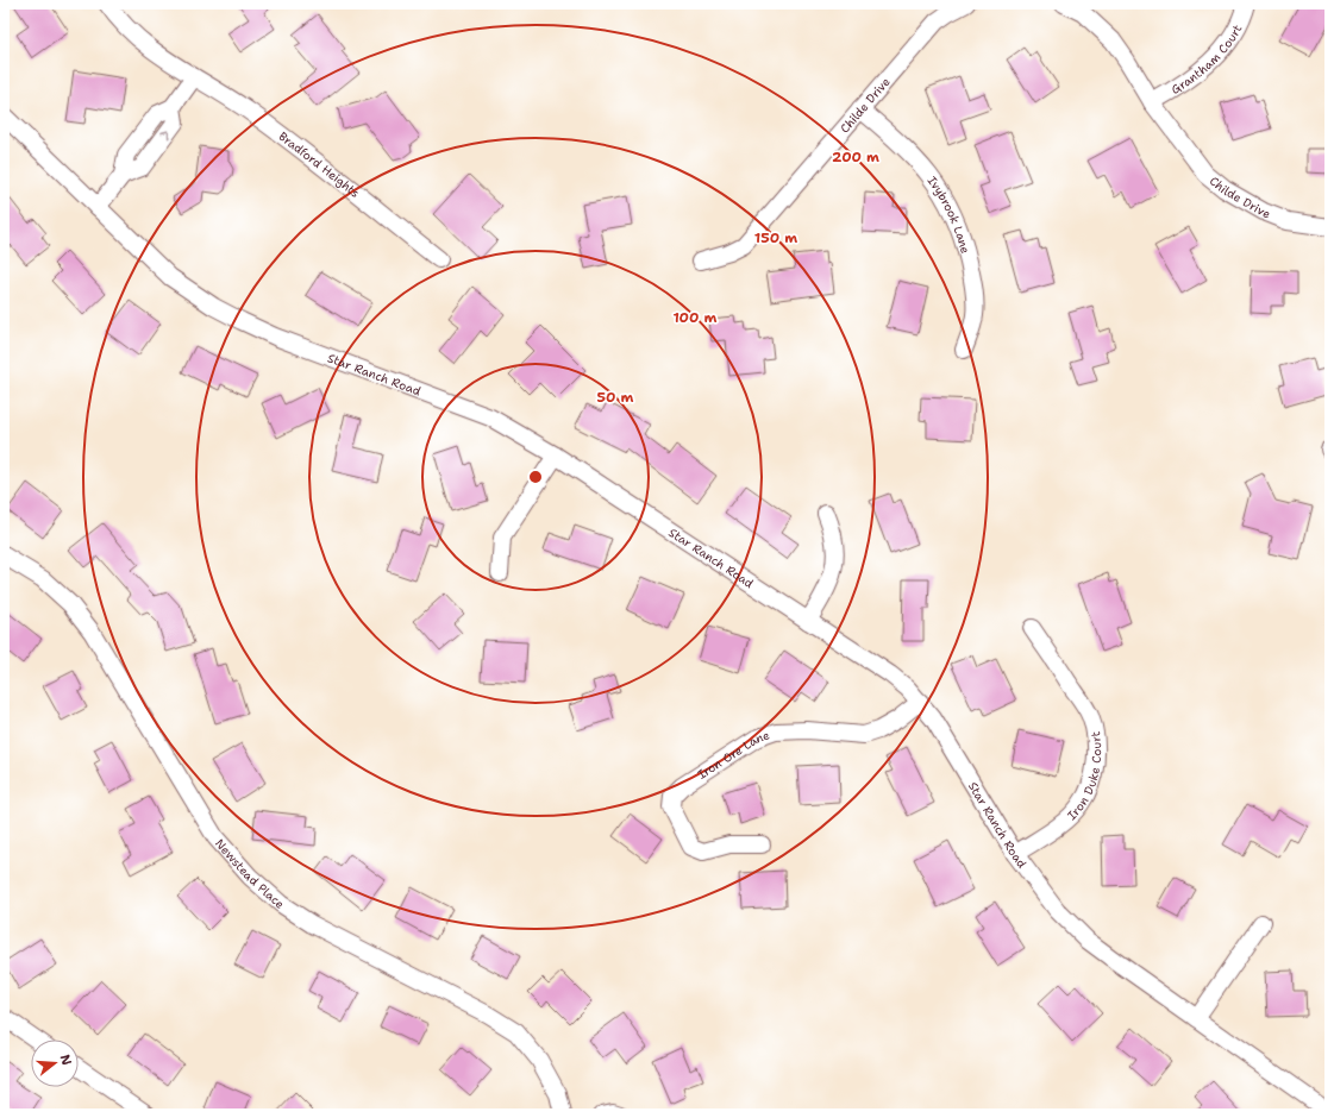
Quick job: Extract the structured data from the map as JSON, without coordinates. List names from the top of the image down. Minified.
{"streets":{"street":["Grantham Court","Childe Drive","Bradford Heights","Ivybrook Lane","Star Ranch Road","Iron Ore Lane","Iron Duke Court","Newstead Place"]},"crossings":[["Grantham Court","Childe Drive"],["Childe Drive","Ivybrook Lane"],["Star Ranch Road","Iron Ore Lane"],["Star Ranch Road","Iron Duke Court"]],"north":"right","rings":["200 m","150 m","100 m","50 m"]}
